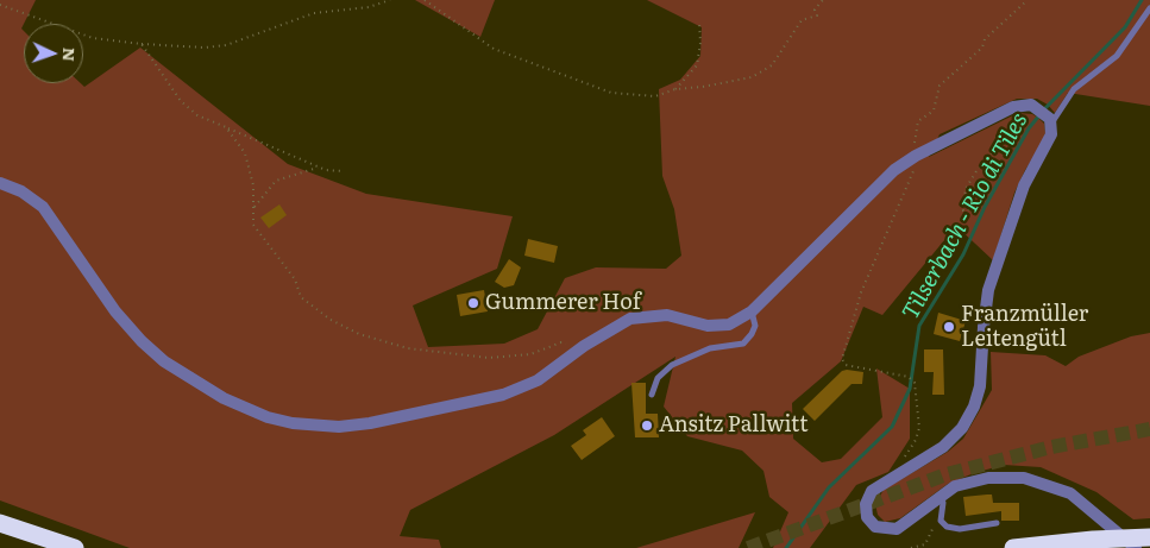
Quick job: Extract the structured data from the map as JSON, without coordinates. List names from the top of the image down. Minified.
{"water":["Tilserbach - Rio di Tiles"],"places":["Gummerer Hof","Franzmüller Leitengütl","Ansitz Pallwitt"],"north":"right"}
